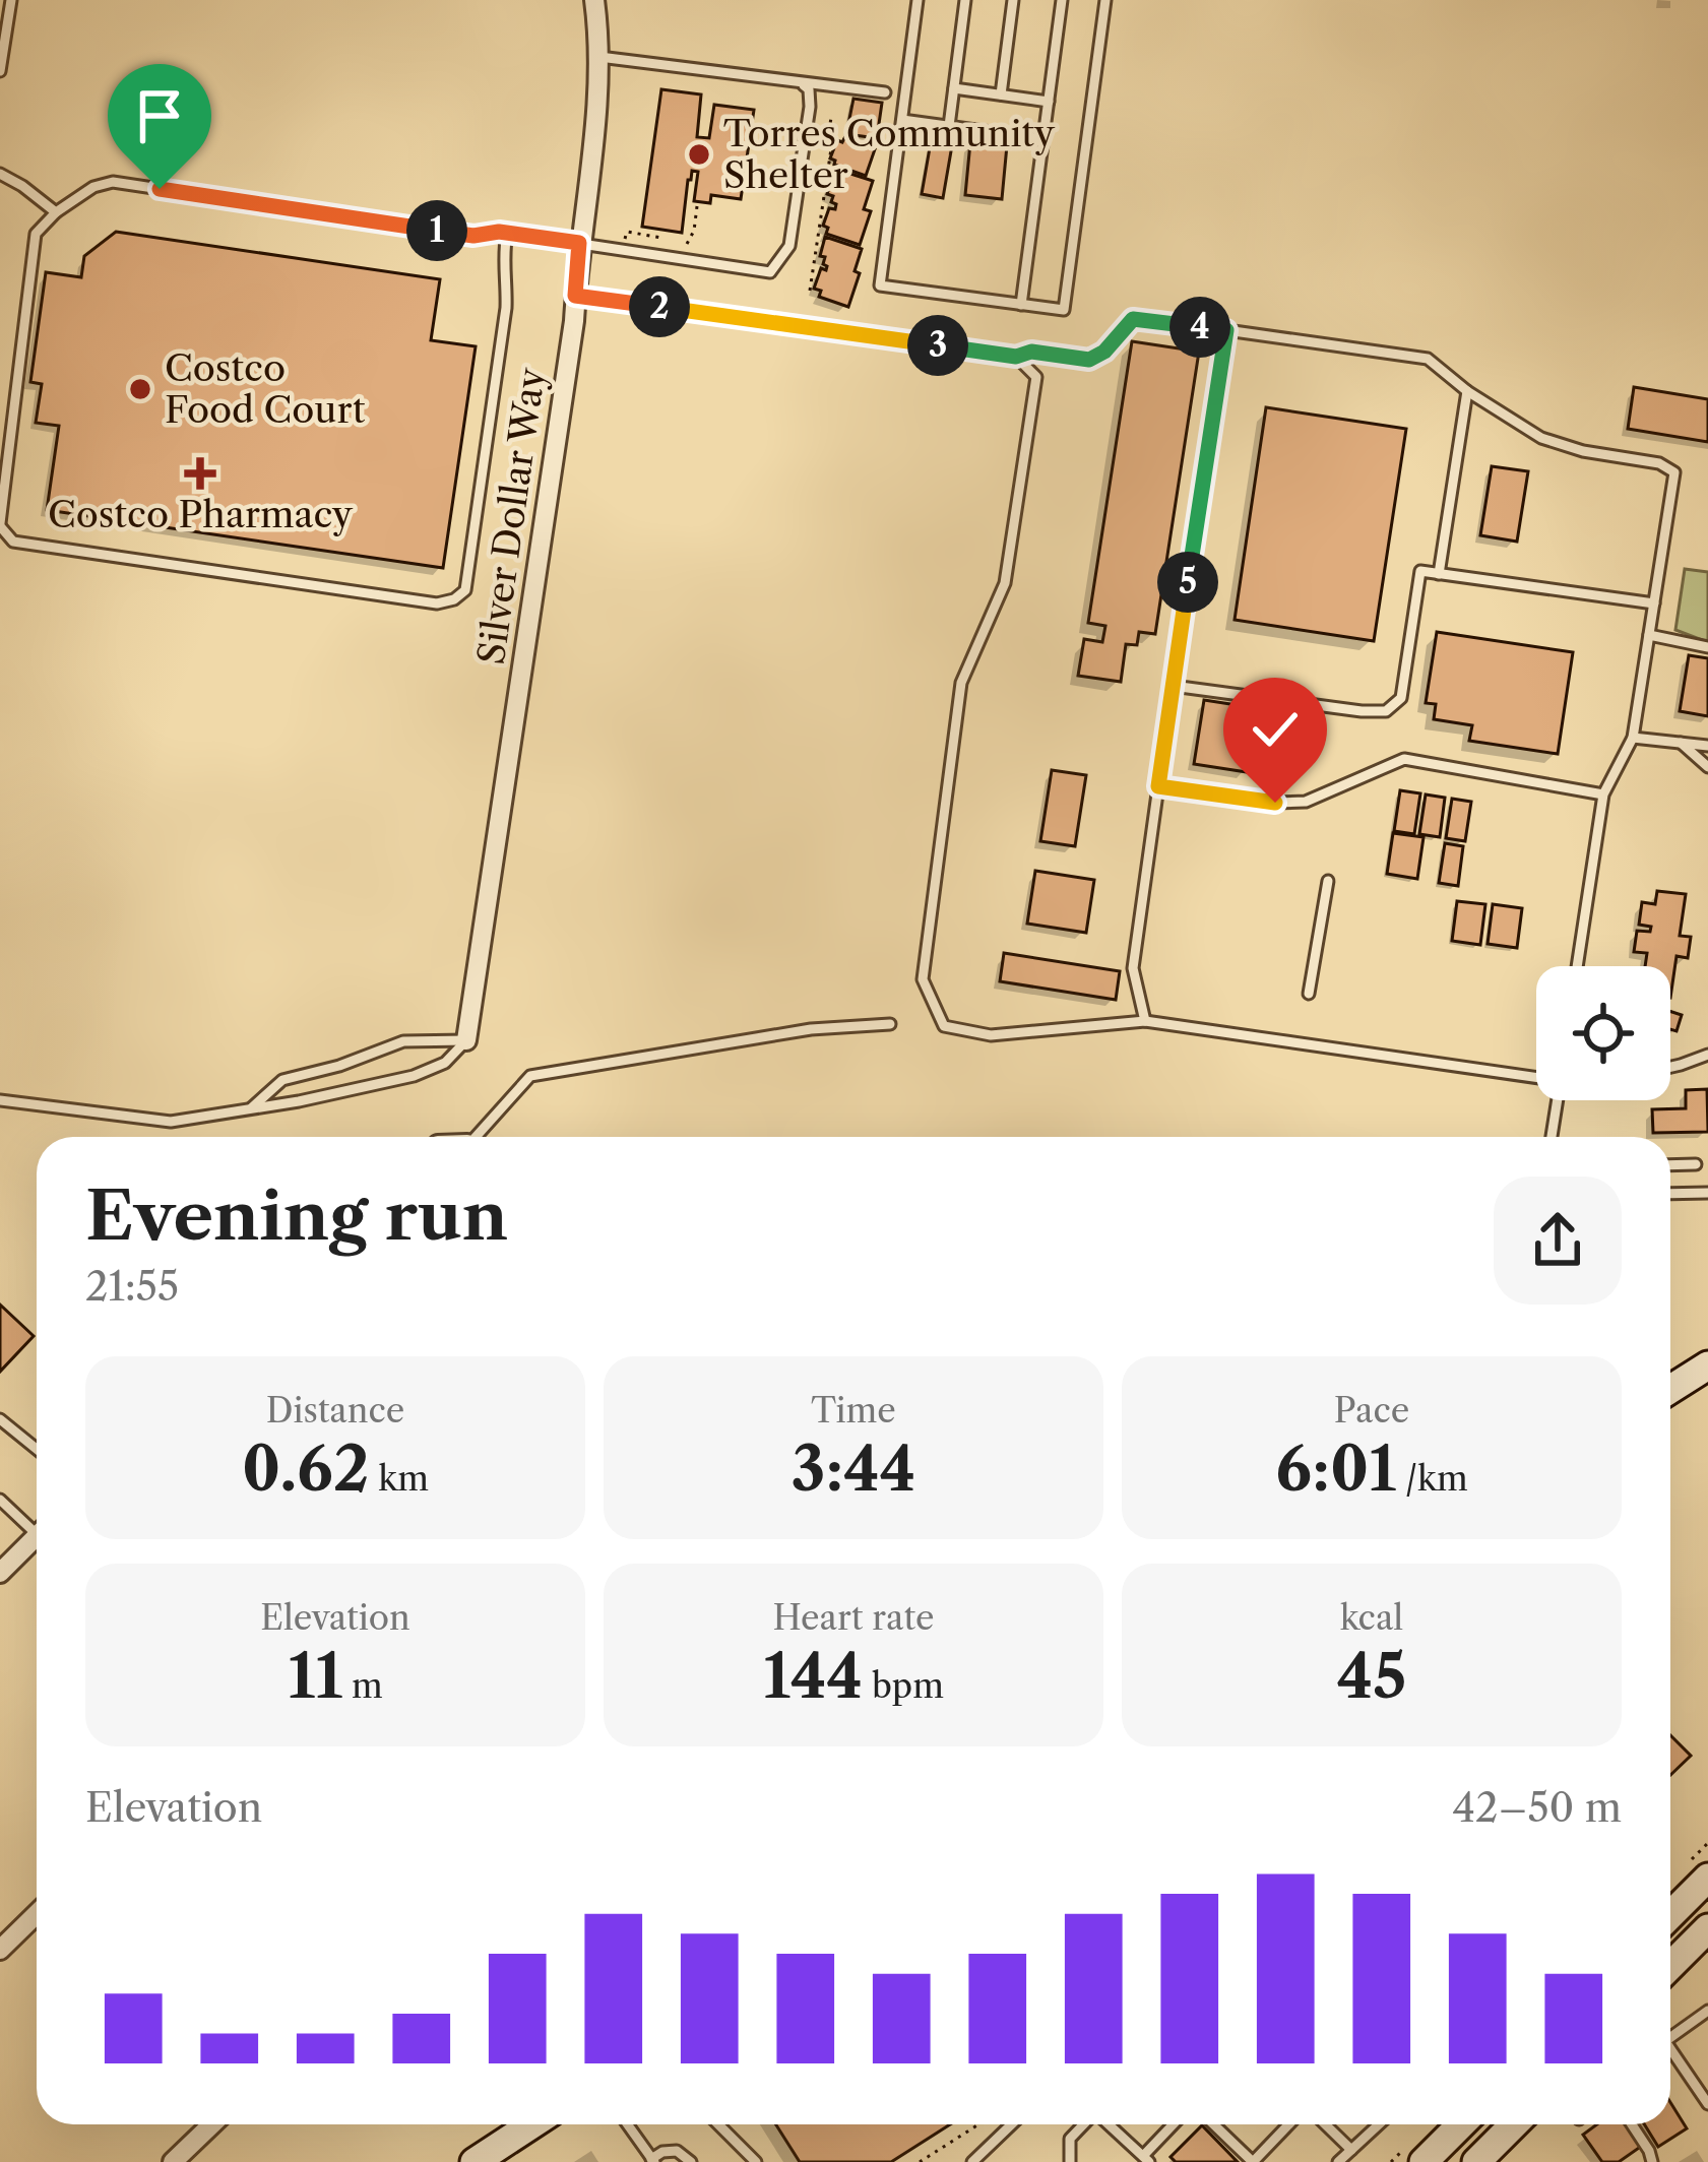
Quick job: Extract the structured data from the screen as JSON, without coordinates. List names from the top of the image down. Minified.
{"streets":{"street":["Silver Dollar Way"]},"places":{"other":["Torres Community Shelter","Costco Food Court"],"health":["Costco Pharmacy"]},"page":{"pins":["1","2","4","3","5"],"heading":["Evening run","21:55"],"stats":[["Distance","0.62 km"],["Time","3:44"],["Pace","6:01 /km"],["Elevation","11 m"],["Heart rate","144 bpm"],["kcal","45"]],"chart":["Elevation","42–50 m"]}}
